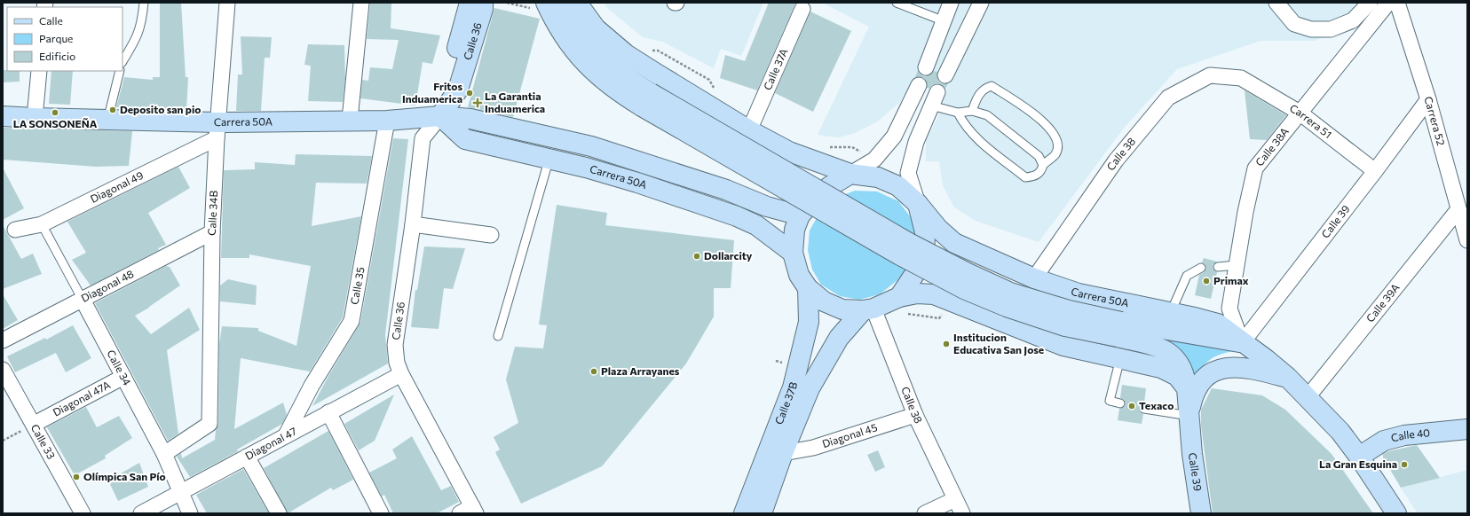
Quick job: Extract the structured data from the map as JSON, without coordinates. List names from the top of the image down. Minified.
{"streets":{"main road":["Calle 36","Carrera 50A","Calle 39","Calle 37B","Calle 40"],"street":["Calle 37A","Carrera 52","Carrera 51","Calle 38A","Calle 38","Diagonal 49","Calle 34B","Calle 35","Diagonal 48","Calle 39A","Calle 34","Diagonal 47A","Diagonal 45","Calle 33","Diagonal 47"]},"crossings":[["Calle 36","Carrera 50A"],["Calle 36","Diagonal 47"],["Carrera 52","Calle 39"],["Carrera 52","Calle 39A"],["Carrera 51","Calle 38A"],["Carrera 51","Calle 38"],["Carrera 51","Calle 39"],["Carrera 50A","Calle 38A"],["Carrera 50A","Calle 38"],["Carrera 50A","Diagonal 49"],["Carrera 50A","Calle 34B"],["Carrera 50A","Calle 39"],["Carrera 50A","Calle 35"],["Carrera 50A","Calle 39A"],["Carrera 50A","Calle 40"],["Calle 38A","Calle 39"],["Calle 38","Calle 37B"],["Calle 38","Diagonal 45"],["Diagonal 49","Calle 34B"],["Diagonal 49","Calle 34"],["Calle 34B","Diagonal 48"],["Calle 34B","Calle 34"],["Calle 35","Diagonal 47"],["Diagonal 48","Calle 34"],["Calle 34","Diagonal 47A"],["Calle 34","Diagonal 47"],["Diagonal 47A","Calle 33"],["Calle 37B","Diagonal 45"]],"places":{"other":["Fritos Induamerica","Deposito san pio","LA SONSONEÑA","Dollarcity","Primax","Institucion Educativa San Jose","Plaza Arrayanes","Texaco","La Gran Esquina","Olímpica San Pío"],"health":["La Garantia Induamerica"]},"legend":["Calle","Parque","Edificio"]}
